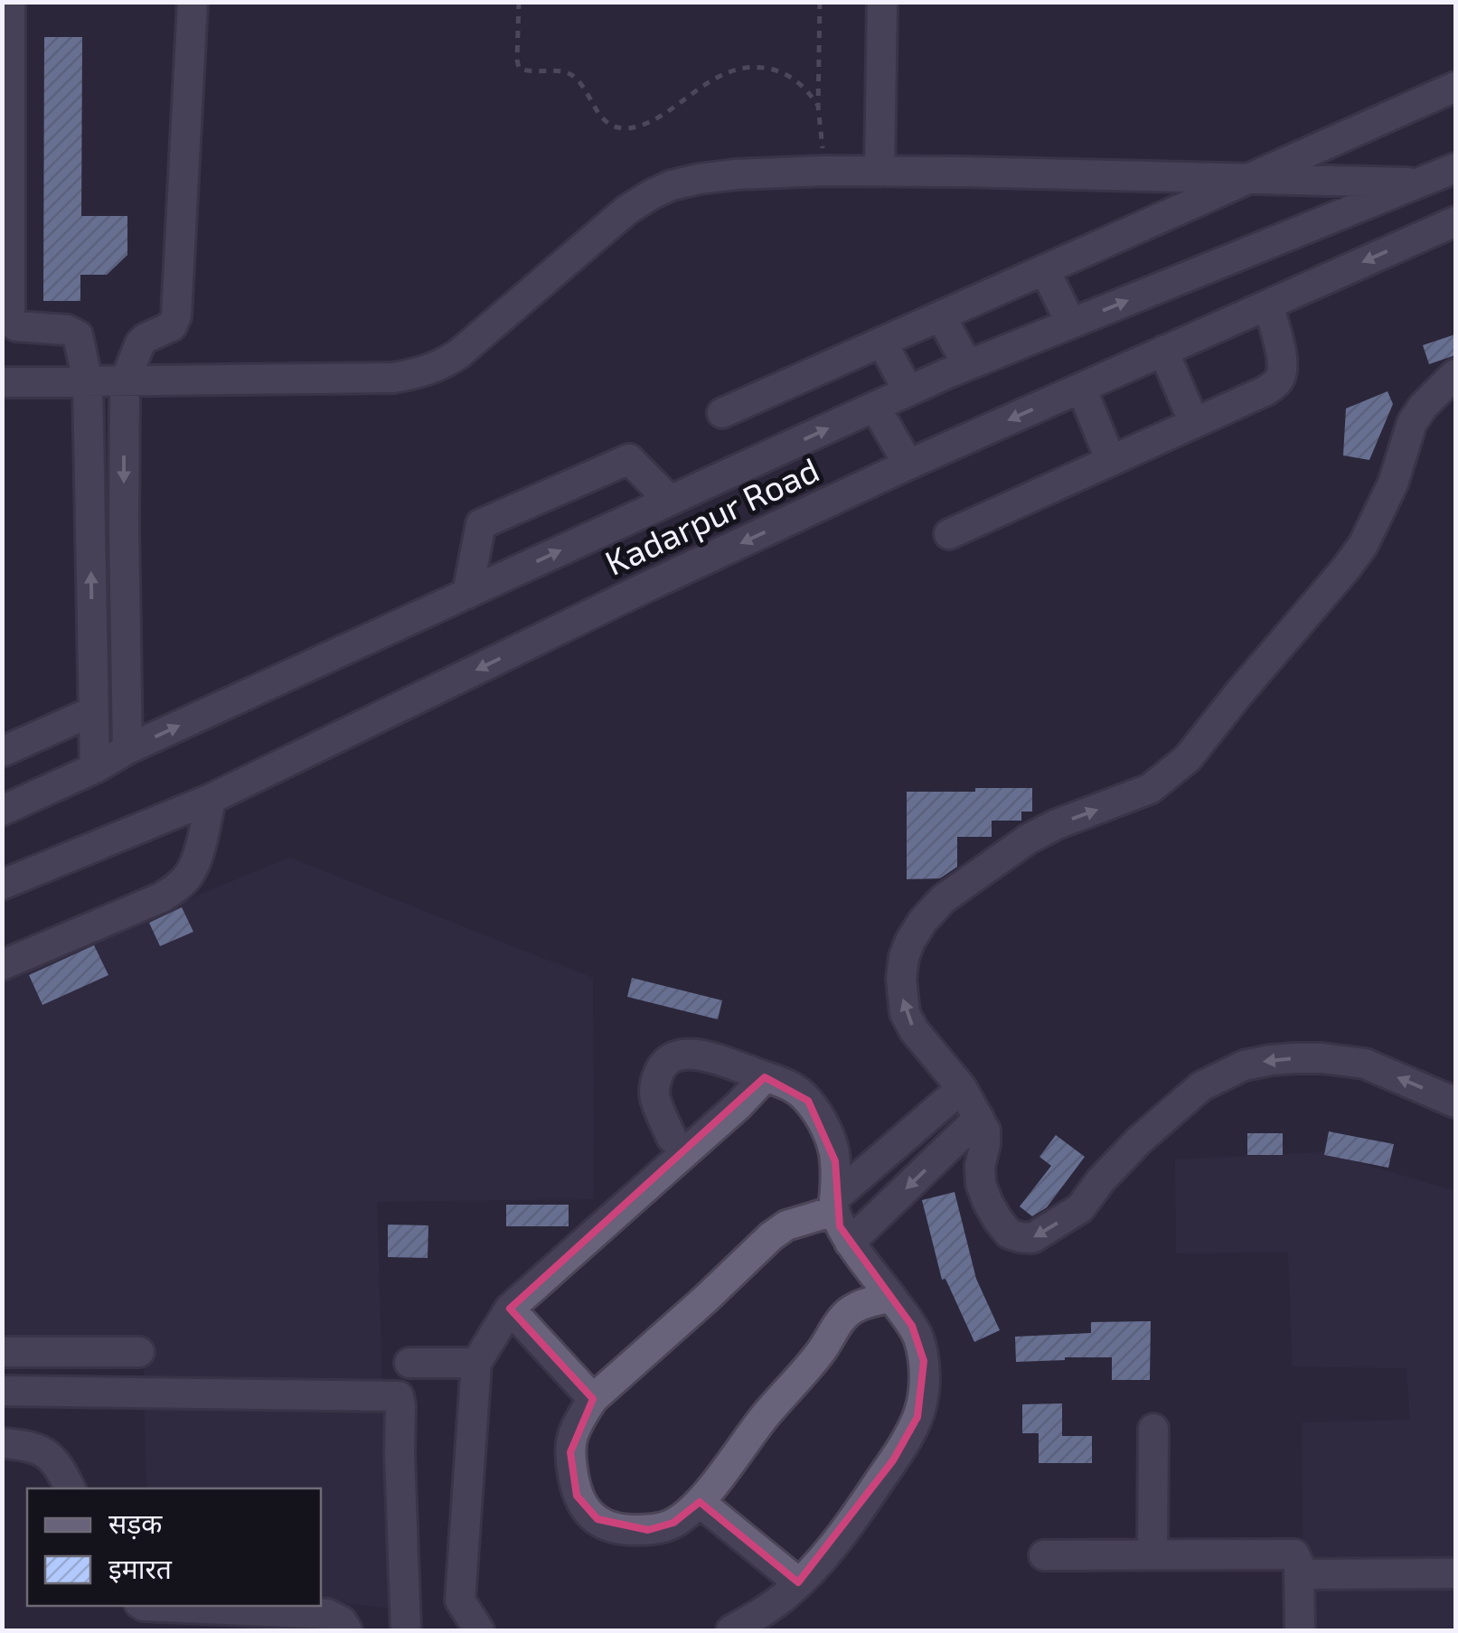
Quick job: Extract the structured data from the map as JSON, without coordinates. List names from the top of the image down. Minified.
{"streets":{"street":["Kadarpur Road"]},"legend":["सड़क","इमारत"]}
